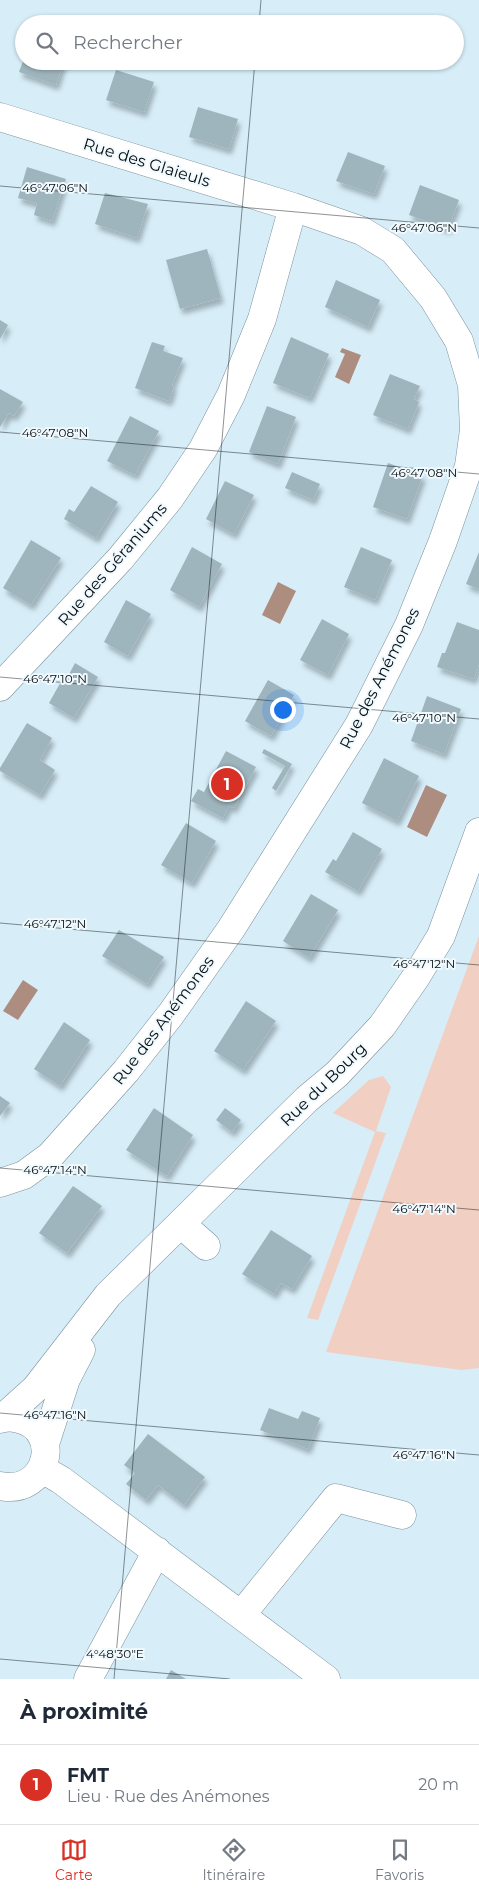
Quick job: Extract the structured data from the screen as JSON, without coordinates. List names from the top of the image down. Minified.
{"streets":{"street":["Rue des Glaieuls","Rue des Géraniums","Rue des Anémones","Rue du Bourg"]},"crossings":[["Rue des Glaieuls","Rue des Géraniums"],["Rue des Glaieuls","Rue des Anémones"],["Rue des Géraniums","Rue des Anémones"]],"page":{"search":"Rechercher","pins":"1","heading":"À proximité","list":[{"mark":"1","name":"FMT","note":"Lieu · Rue des Anémones","value":"20 m"}],"nav":["Carte","Itinéraire","Favoris"]},"coordinates":["46°47'06\"N","46°47'08\"N","46°47'10\"N","46°47'12\"N","46°47'14\"N","46°47'16\"N","4°48'30\"E"]}
